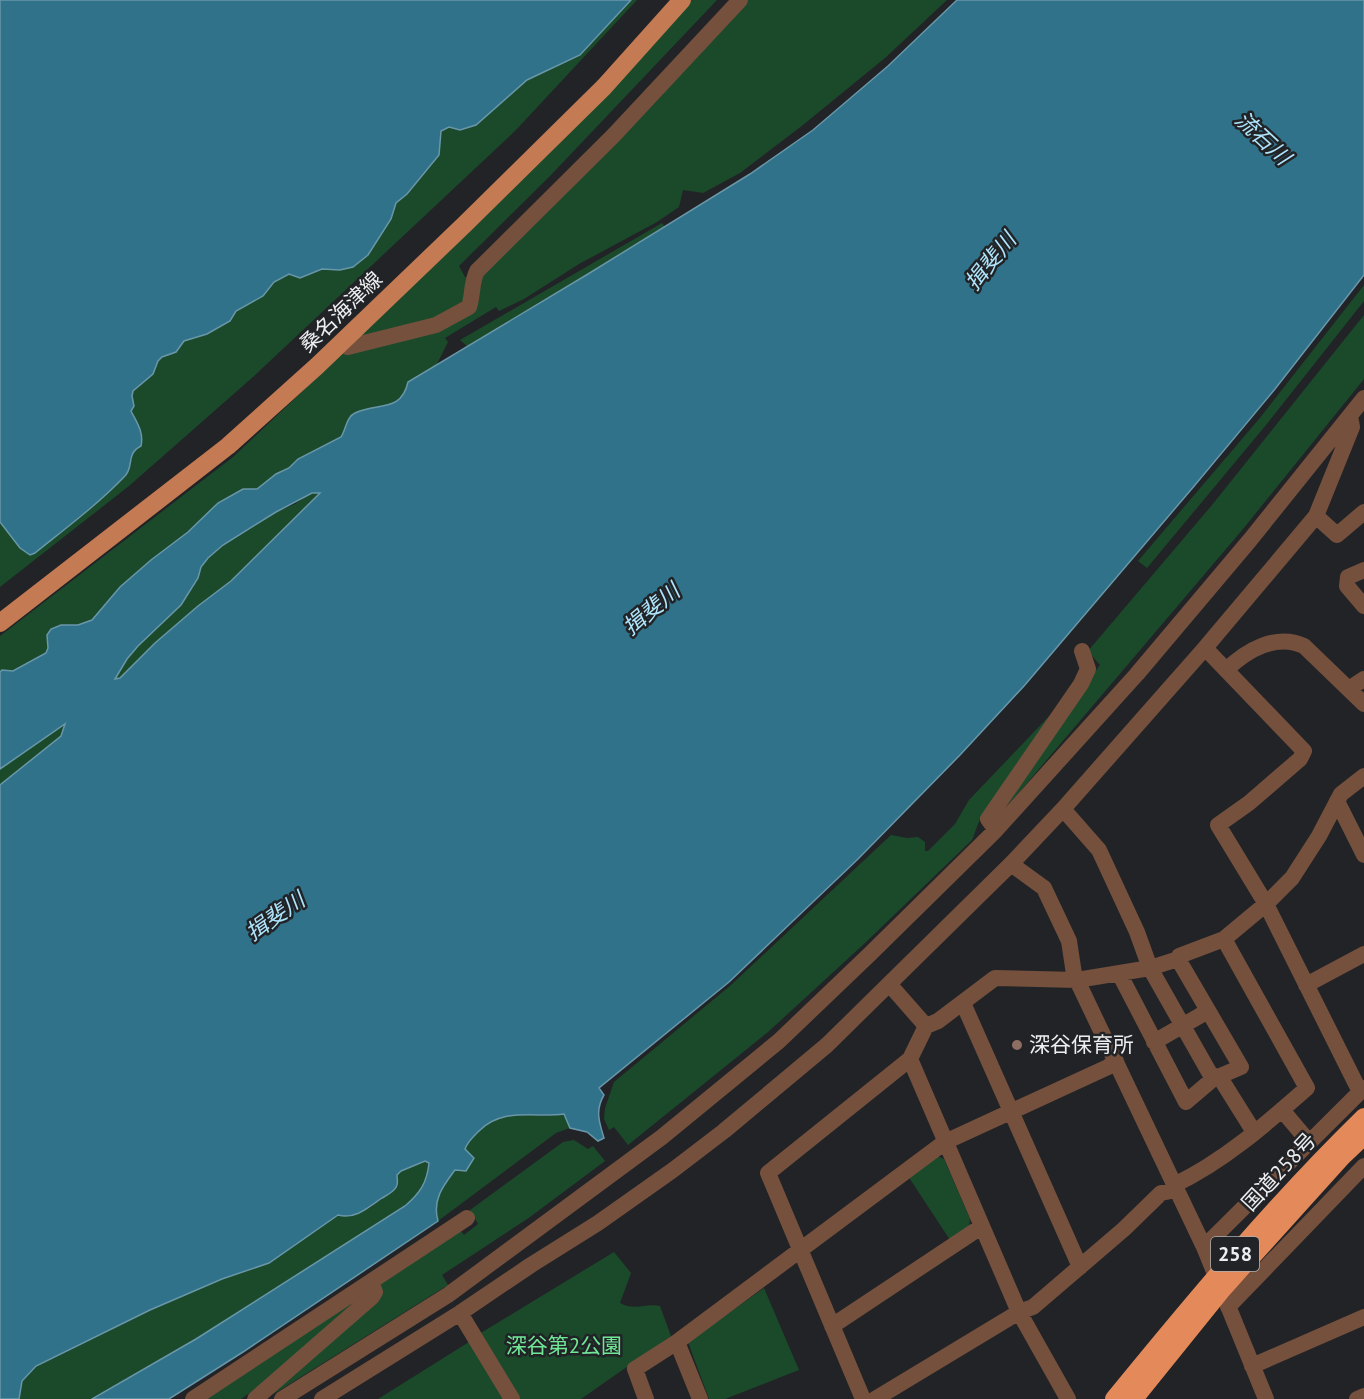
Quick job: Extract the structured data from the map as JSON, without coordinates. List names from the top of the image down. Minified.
{"streets":{"highway":["国道258号","258"],"main road":["桑名海津線"]},"water":["流石川","揖斐川"],"parks":["深谷第2公園"],"places":["深谷保育所"]}
